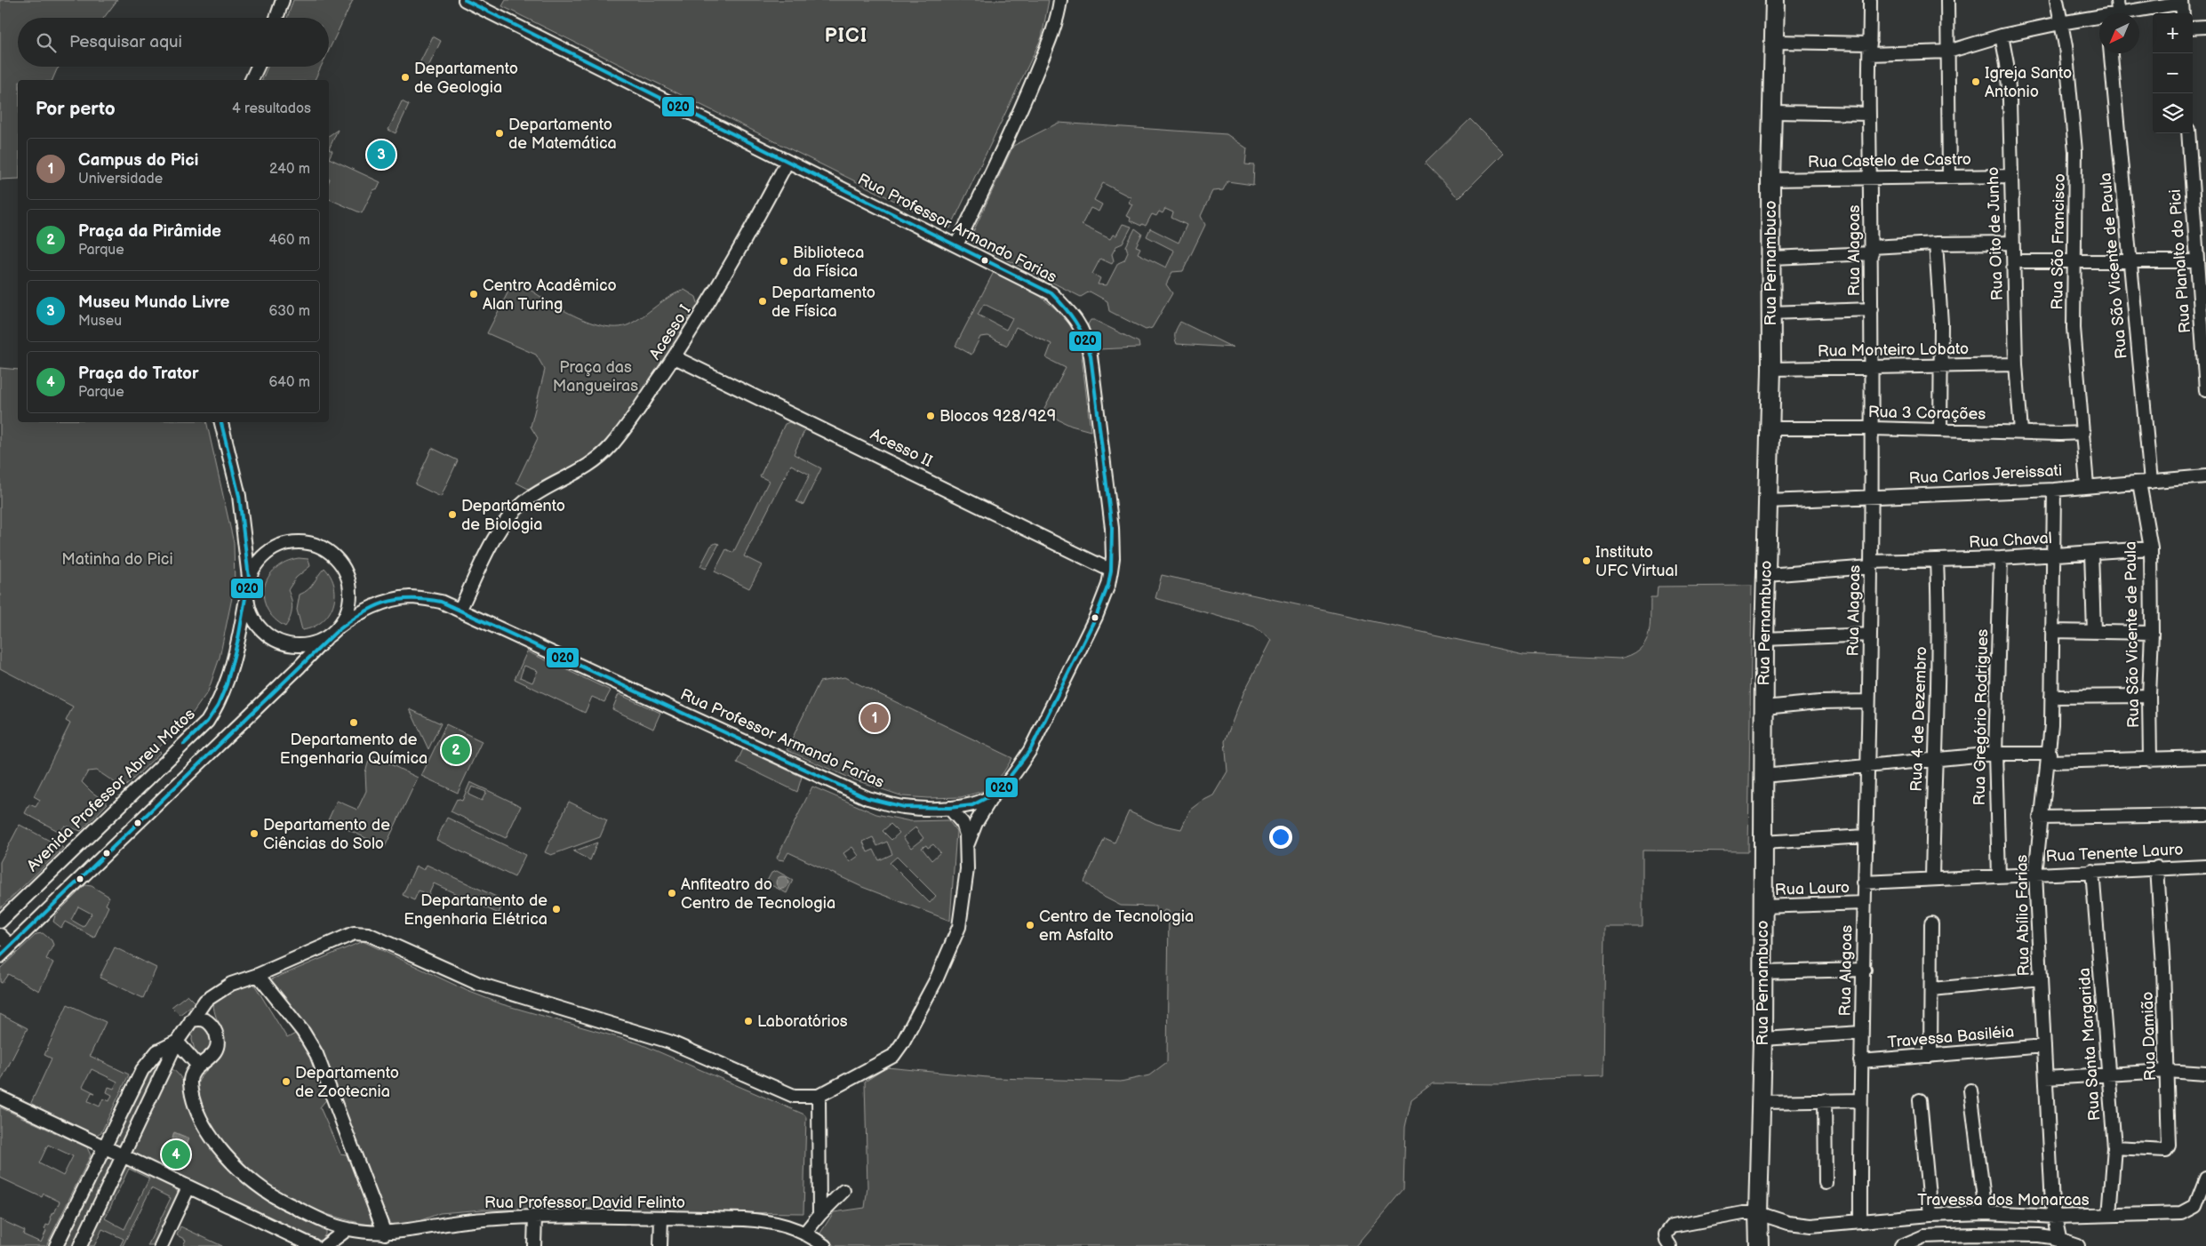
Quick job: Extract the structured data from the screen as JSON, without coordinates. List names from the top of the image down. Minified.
{"streets":{"street":["Rua Castelo de Castro","Rua Professor Armando Farias","Rua Oito de Junho","Rua São Francisco","Rua Alagoas","Rua Planalto do Pici","Rua Pernambuco","Rua São Vicente de Paula","Acesso I","Rua Monteiro Lobato","Rua 3 Corações","Acesso II","Rua Carlos Jereissati","Rua Chaval","Rua Gregório Rodrigues","Rua 4 de Dezembro","Avenida Professor Abreu Matos","Rua Tenente Lauro","Rua Lauro","Rua Abílio Farias","Rua Damião","Travessa Basiléia","Rua Santa Margarida","Travessa dos Monarcas","Rua Professor David Felinto"]},"crossings":[["Rua Castelo de Castro","Rua Oito de Junho"],["Rua Castelo de Castro","Rua Alagoas"],["Rua Castelo de Castro","Rua Pernambuco"],["Rua Professor Armando Farias","Acesso I"],["Rua Professor Armando Farias","Acesso II"],["Rua Professor Armando Farias","Avenida Professor Abreu Matos"],["Rua Oito de Junho","Rua Monteiro Lobato"],["Rua Oito de Junho","Rua 3 Corações"],["Rua São Francisco","Rua 3 Corações"],["Rua São Francisco","Rua Carlos Jereissati"],["Rua Alagoas","Rua Monteiro Lobato"],["Rua Alagoas","Rua 3 Corações"],["Rua Alagoas","Rua Carlos Jereissati"],["Rua Alagoas","Rua Chaval"],["Rua Alagoas","Rua Tenente Lauro"],["Rua Alagoas","Rua Lauro"],["Rua Alagoas","Travessa Basiléia"],["Rua Alagoas","Travessa dos Monarcas"],["Rua Pernambuco","Rua Monteiro Lobato"],["Rua Pernambuco","Rua 3 Corações"],["Rua Pernambuco","Rua Carlos Jereissati"],["Rua Pernambuco","Rua Chaval"],["Rua Pernambuco","Rua Lauro"],["Rua Pernambuco","Travessa dos Monarcas"],["Rua São Vicente de Paula","Rua Carlos Jereissati"],["Rua São Vicente de Paula","Rua Chaval"],["Acesso I","Acesso II"],["Rua Carlos Jereissati","Rua Abílio Farias"],["Rua Chaval","Rua Gregório Rodrigues"],["Rua Chaval","Rua 4 de Dezembro"],["Rua Chaval","Rua Abílio Farias"],["Rua Gregório Rodrigues","Rua Tenente Lauro"],["Rua 4 de Dezembro","Rua Tenente Lauro"],["Rua Tenente Lauro","Rua Abílio Farias"],["Rua Tenente Lauro","Rua Damião"],["Rua Tenente Lauro","Rua Santa Margarida"],["Rua Abílio Farias","Travessa Basiléia"],["Rua Abílio Farias","Travessa dos Monarcas"],["Rua Damião","Rua Santa Margarida"],["Rua Santa Margarida","Travessa dos Monarcas"]],"districts":["PICI"],"parks":["Praça das Mangueiras","Matinha do Pici"],"places":["Departamento de Geologia","Igreja Santo Antonio","Departamento de Matemática","Biblioteca da Física","Centro Acadêmico Alan Turing","Departamento de Física","Blocos 928/929","Departamento de Biologia","Instituto UFC Virtual","Departamento de Engenharia Química","Departamento de Ciências do Solo","Anfiteatro do Centro de Tecnologia","Departamento de Engenharia Elétrica","Centro de Tecnologia em Asfalto","Laboratórios","Departamento de Zootecnia"],"lines":["transit line 020"],"north":"bottom left","page":{"map_buttons":["+","−"],"search":"Pesquisar aqui","heading":["Por perto","4 resultados"],"list":[{"mark":"1","name":"Campus do Pici","note":"Universidade","value":"240 m"},{"mark":"2","name":"Praça da Pirâmide","note":"Parque","value":"460 m"},{"mark":"3","name":"Museu Mundo Livre","note":"Museu","value":"630 m"},{"mark":"4","name":"Praça do Trator","note":"Parque","value":"640 m"}],"pins":["3","1","2","4"]}}
